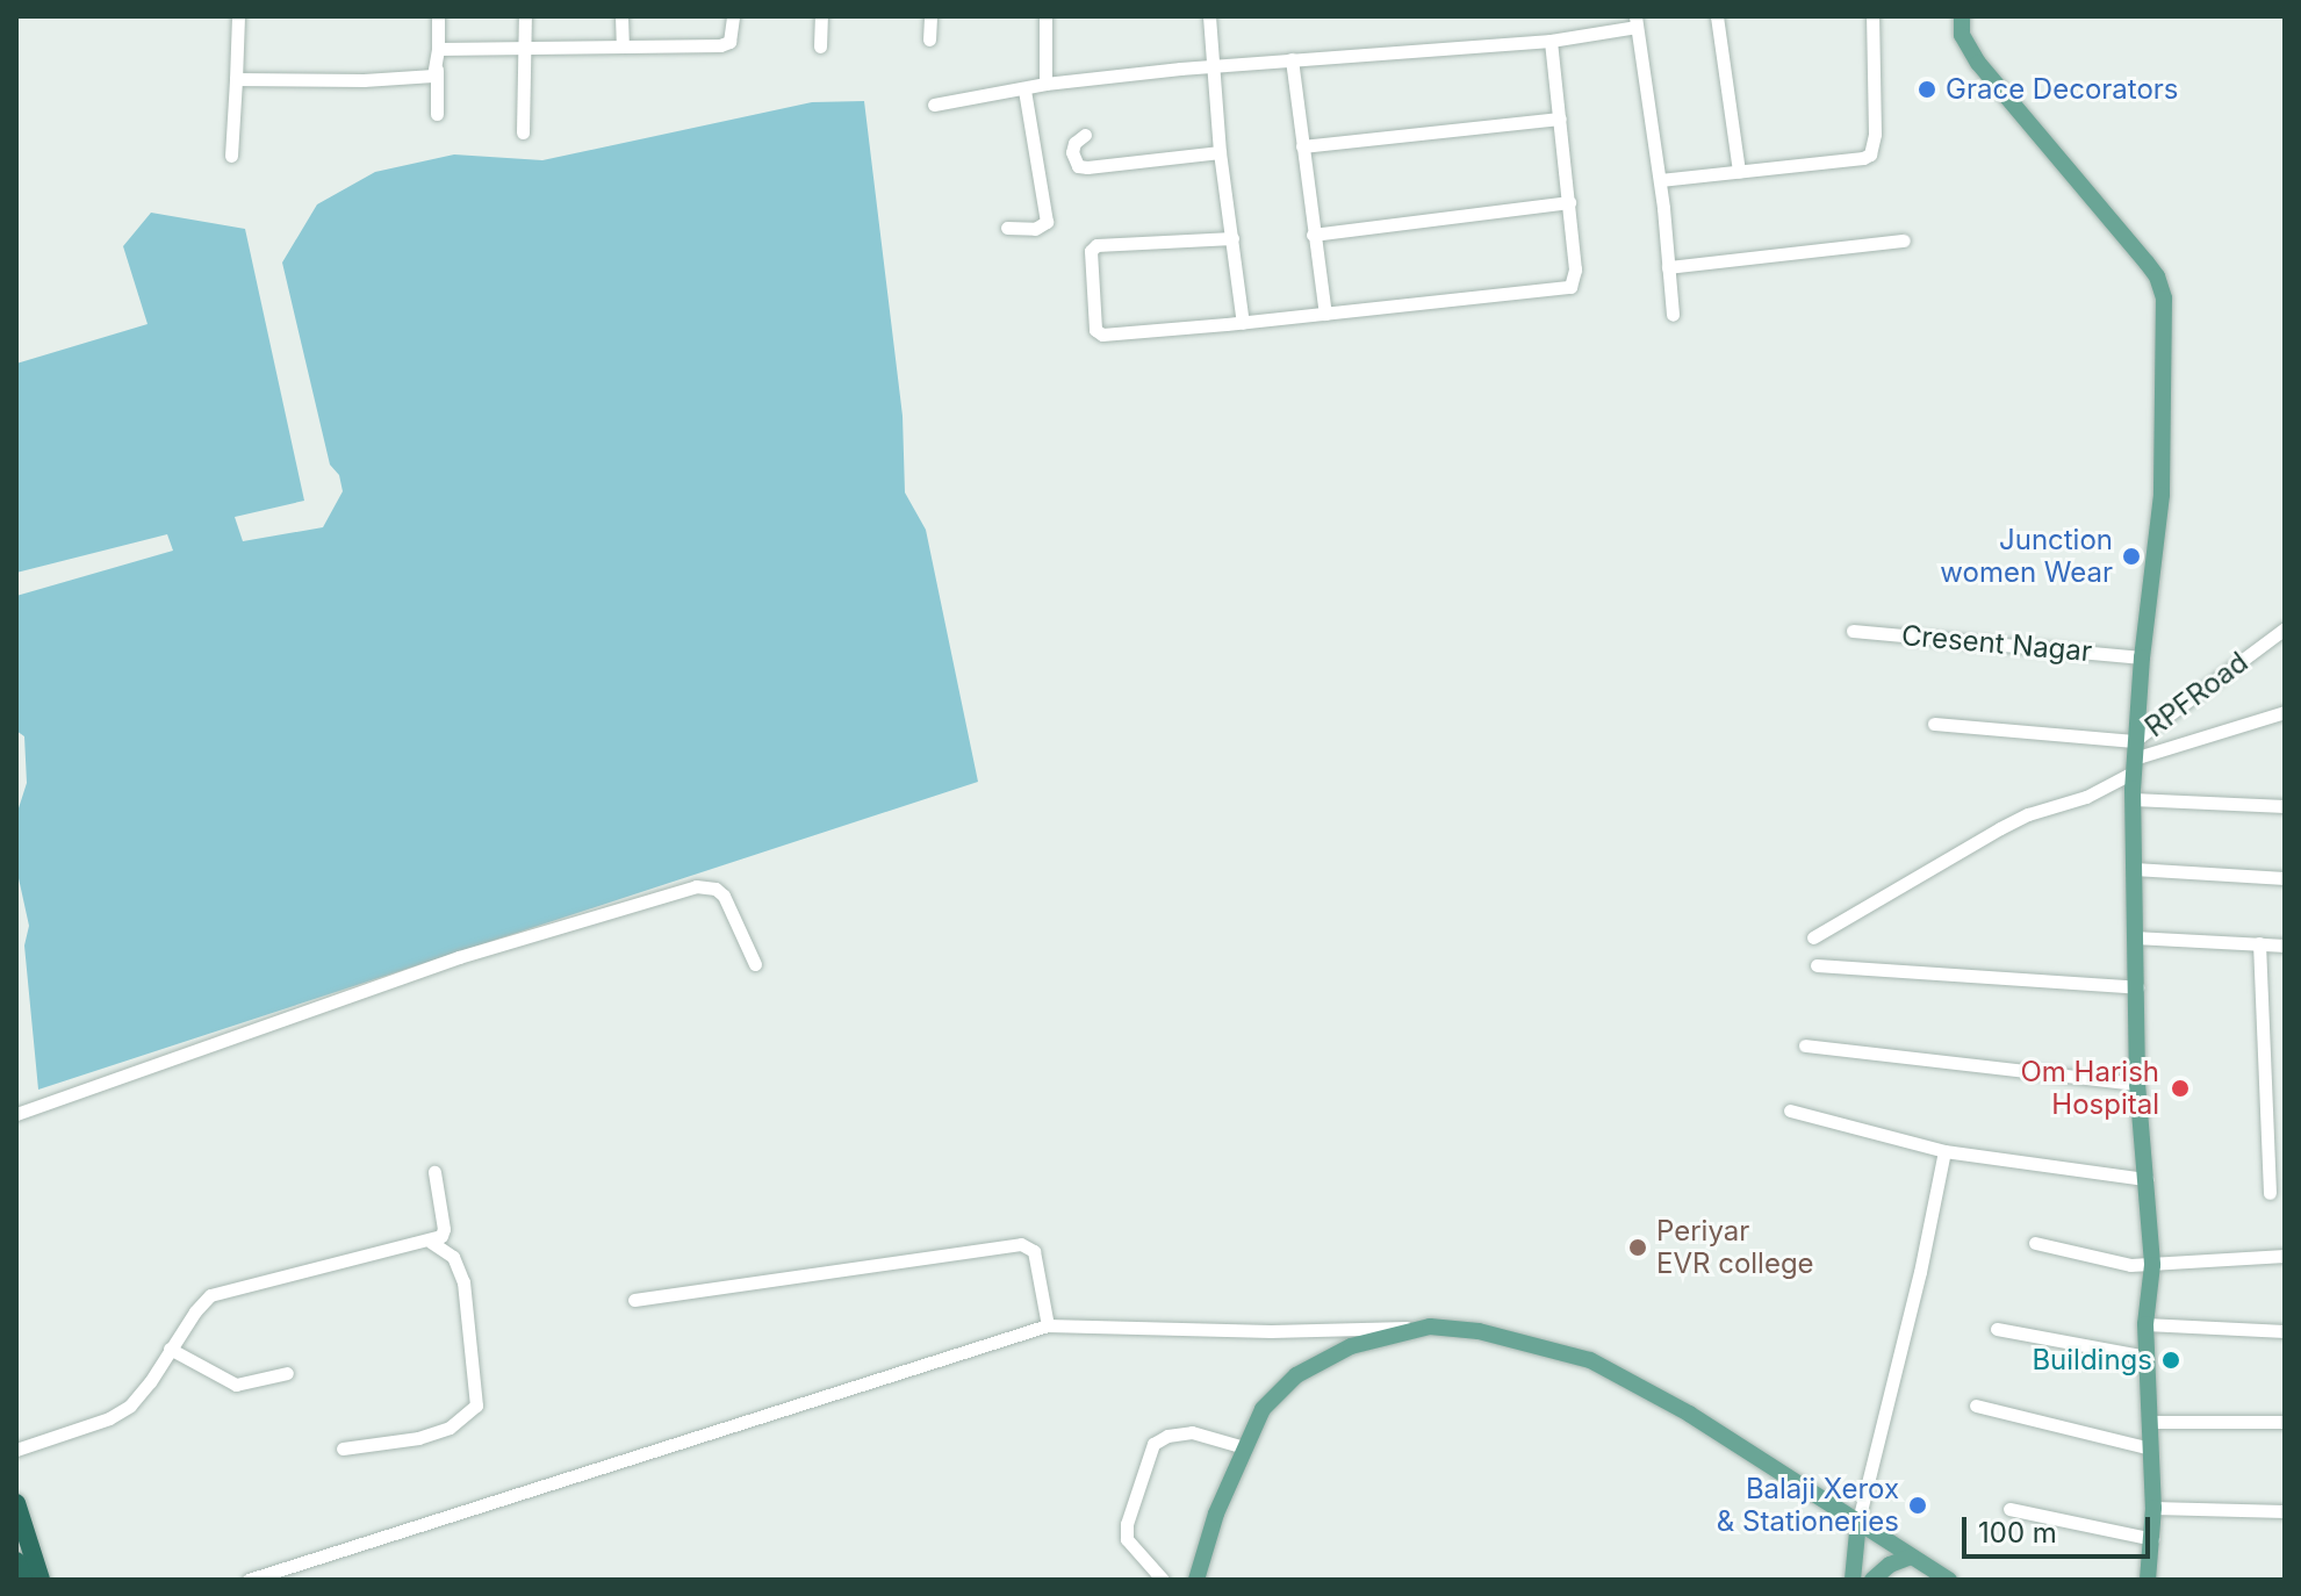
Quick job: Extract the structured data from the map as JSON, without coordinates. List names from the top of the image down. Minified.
{"streets":{"street":["Cresent Nagar","RPFRoad"]},"places":["Grace Decorators","Junction women Wear","Om Harish Hospital","Periyar EVR college","Buildings","Balaji Xerox & Stationeries"],"scale_bar":"100 m"}
